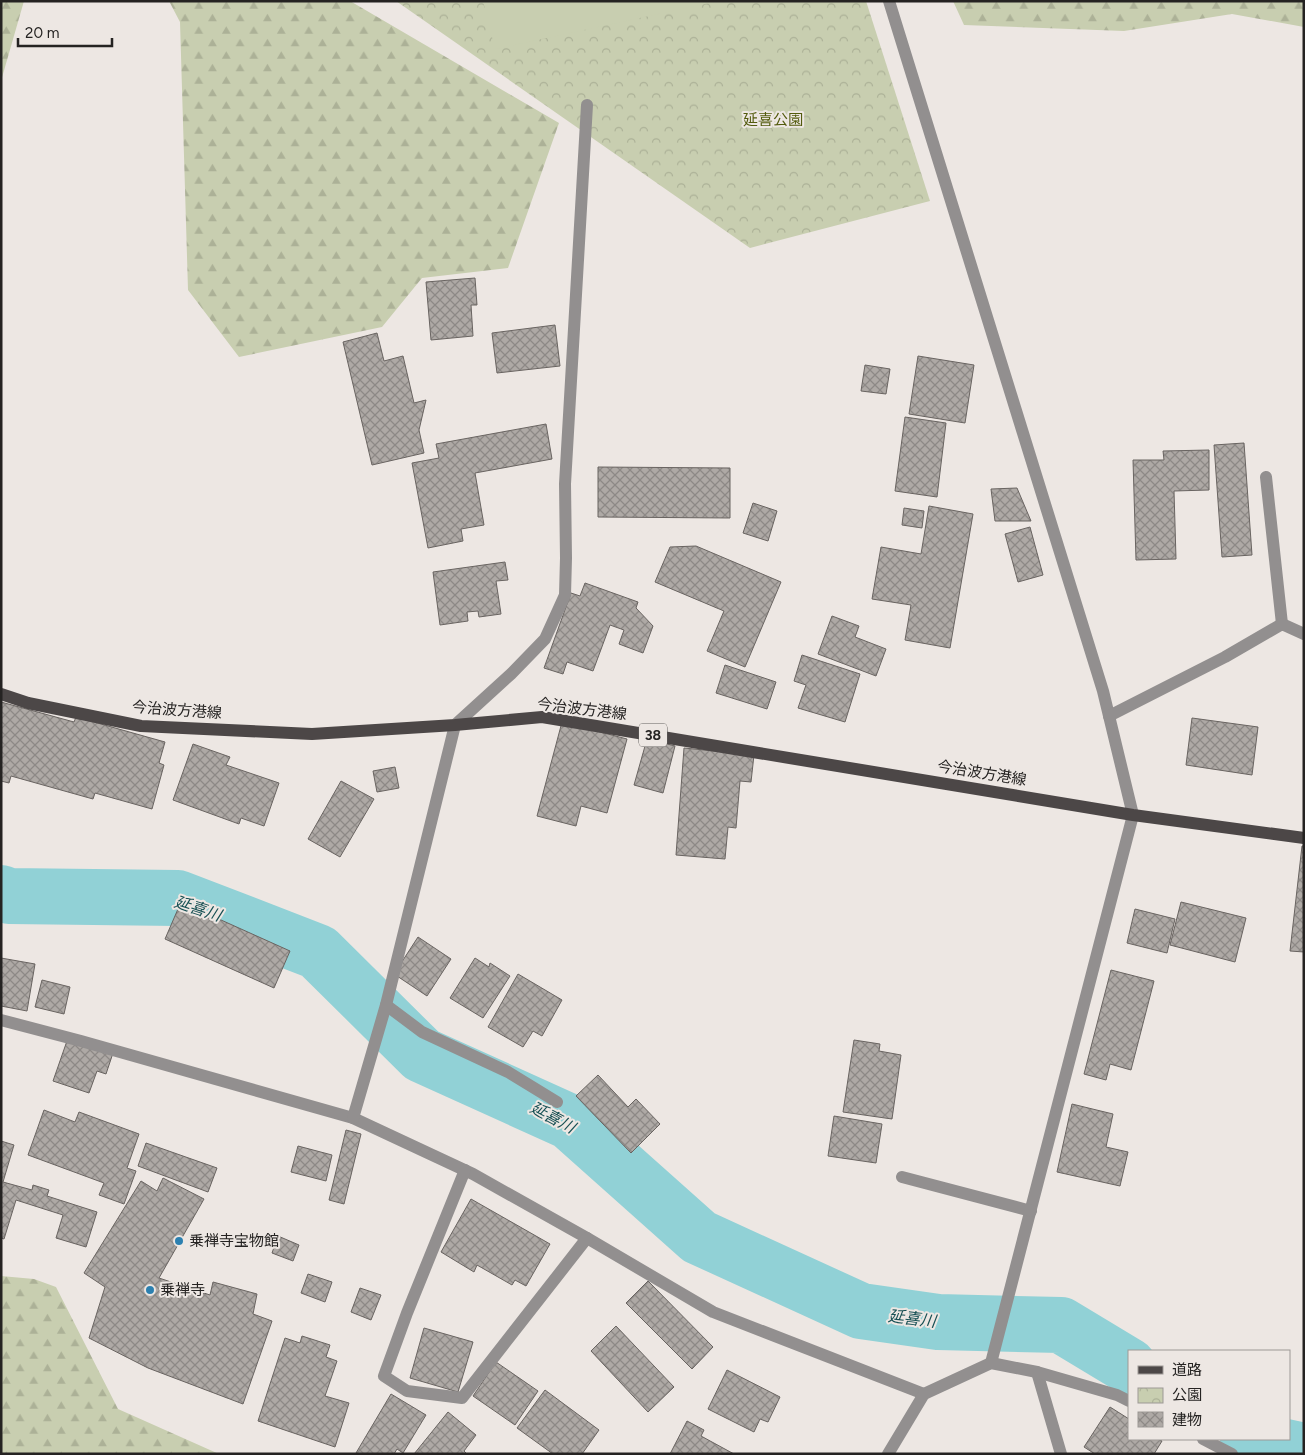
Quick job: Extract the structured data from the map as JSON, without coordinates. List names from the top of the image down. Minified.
{"streets":{"main road":["今治波方港線","38"]},"water":["延喜川"],"parks":["延喜公園"],"places":["乗禅寺宝物館","乗禅寺"],"legend":["道路","公園","建物"],"scale_bar":"20 m"}
